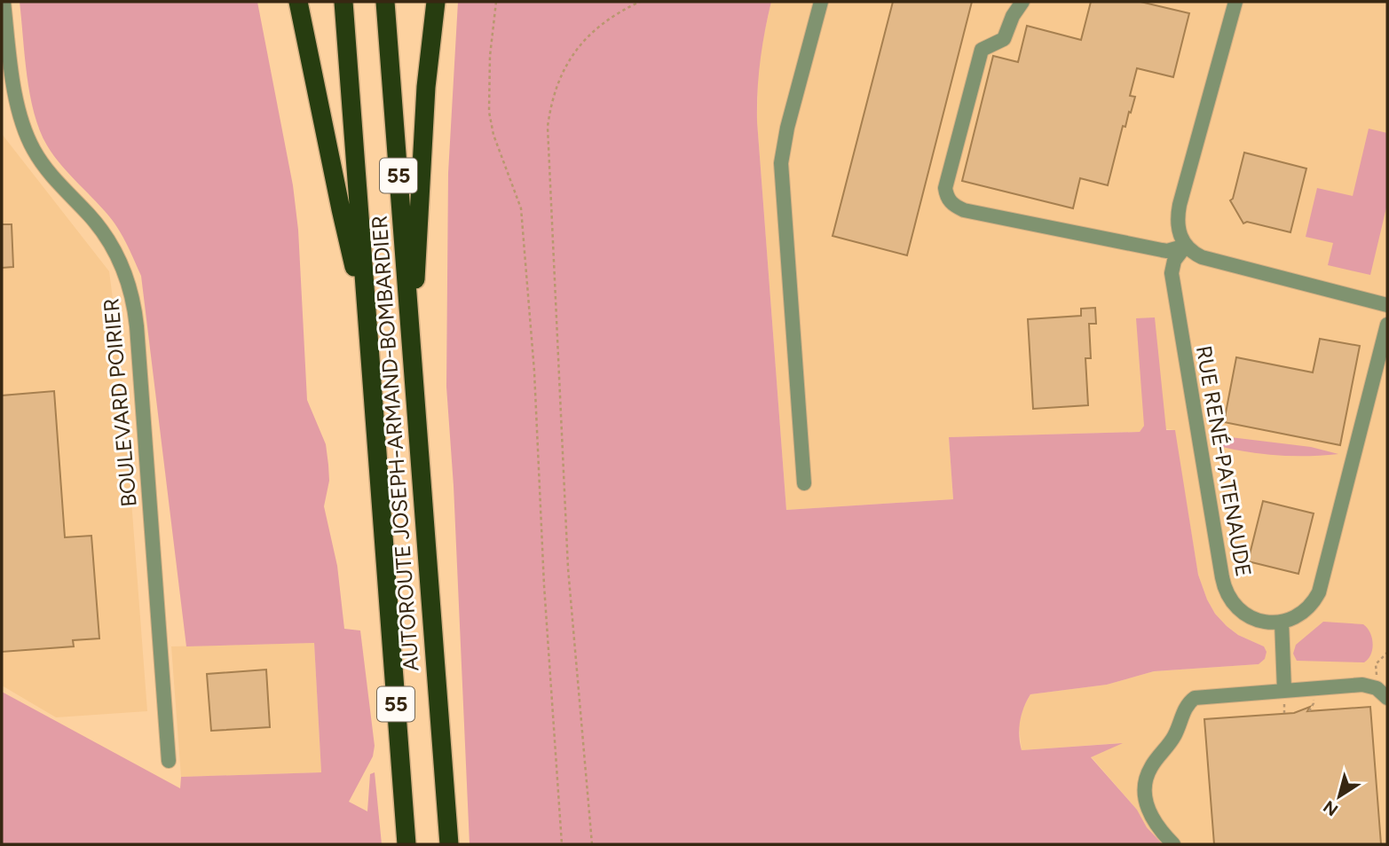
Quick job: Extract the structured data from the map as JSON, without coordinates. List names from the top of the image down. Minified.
{"streets":{"highway":["55","AUTOROUTE JOSEPH-ARMAND-BOMBARDIER"],"street":["BOULEVARD POIRIER","RUE RENÉ-PATENAUDE"]},"north":"bottom left"}
